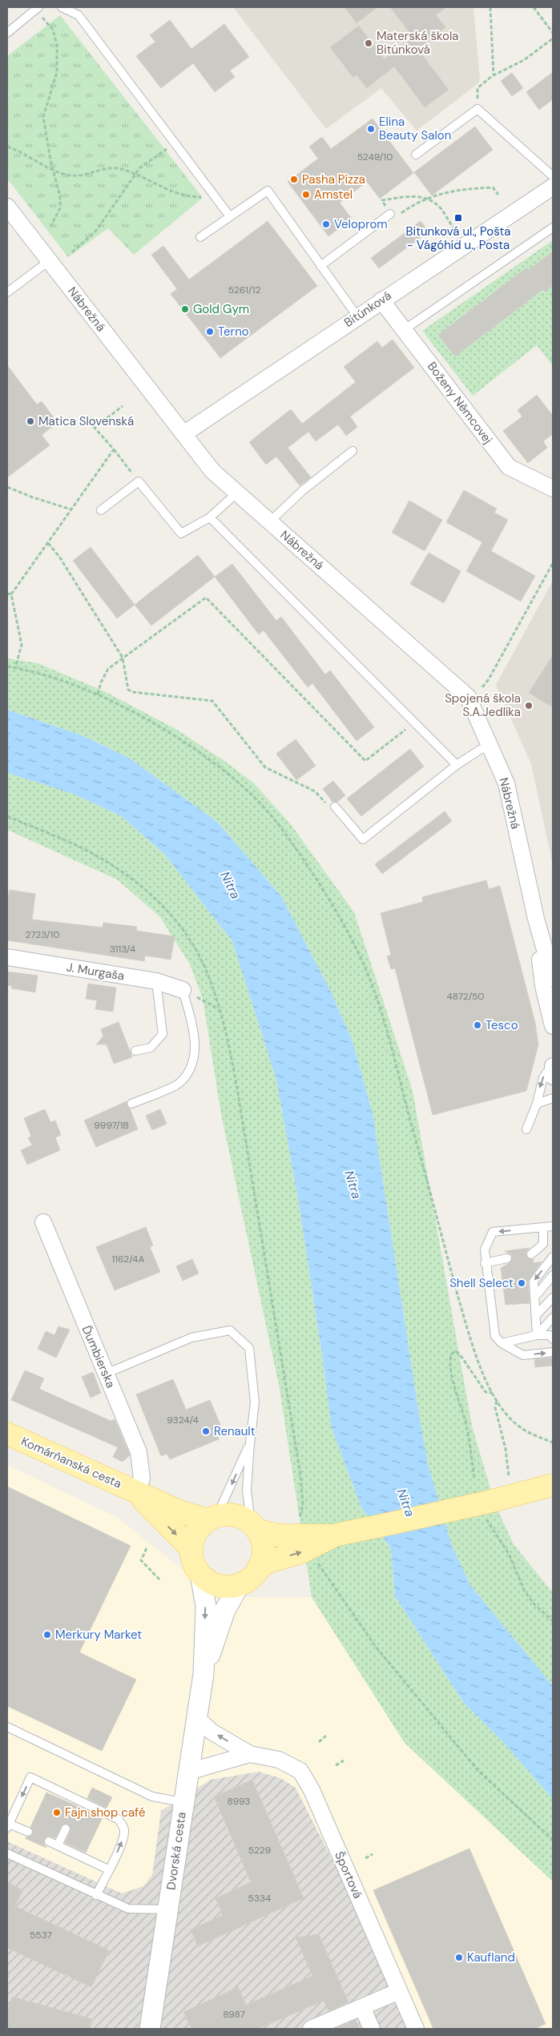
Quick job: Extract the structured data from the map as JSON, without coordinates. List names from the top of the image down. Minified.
{"streets":{"main road":["Komárňanská cesta"],"street":["Nábrežná","Bitúnková","Boženy Němcovej","J. Murgaša","Ďumbierska","Dvorská cesta","Športová"]},"crossings":[["Nábrežná","Bitúnková"],["Bitúnková","Boženy Němcovej"],["Ďumbierska","Komárňanská cesta"],["Komárňanská cesta","Dvorská cesta"],["Dvorská cesta","Športová"]],"water":["Nitra"],"places":{"other":["Materská škola Bitúnková","Elina Beauty Salon","Pasha Pizza","Amstel","Veloprom","Gold Gym","Terno","Matica Slovenská","Spojená škola S.A.Jedlíka","Tesco","Shell Select","Renault","Merkury Market","Fajn shop café","Kaufland"],"transit":["Bitunková ul., Pošta - Vágóhíd u., Posta"]},"house_numbers":["5249/10","5261/12","2723/10","3113/4","4872/50","9997/1B","1162/4A","9324/4","8993","5229","5334","5537","8987"]}
